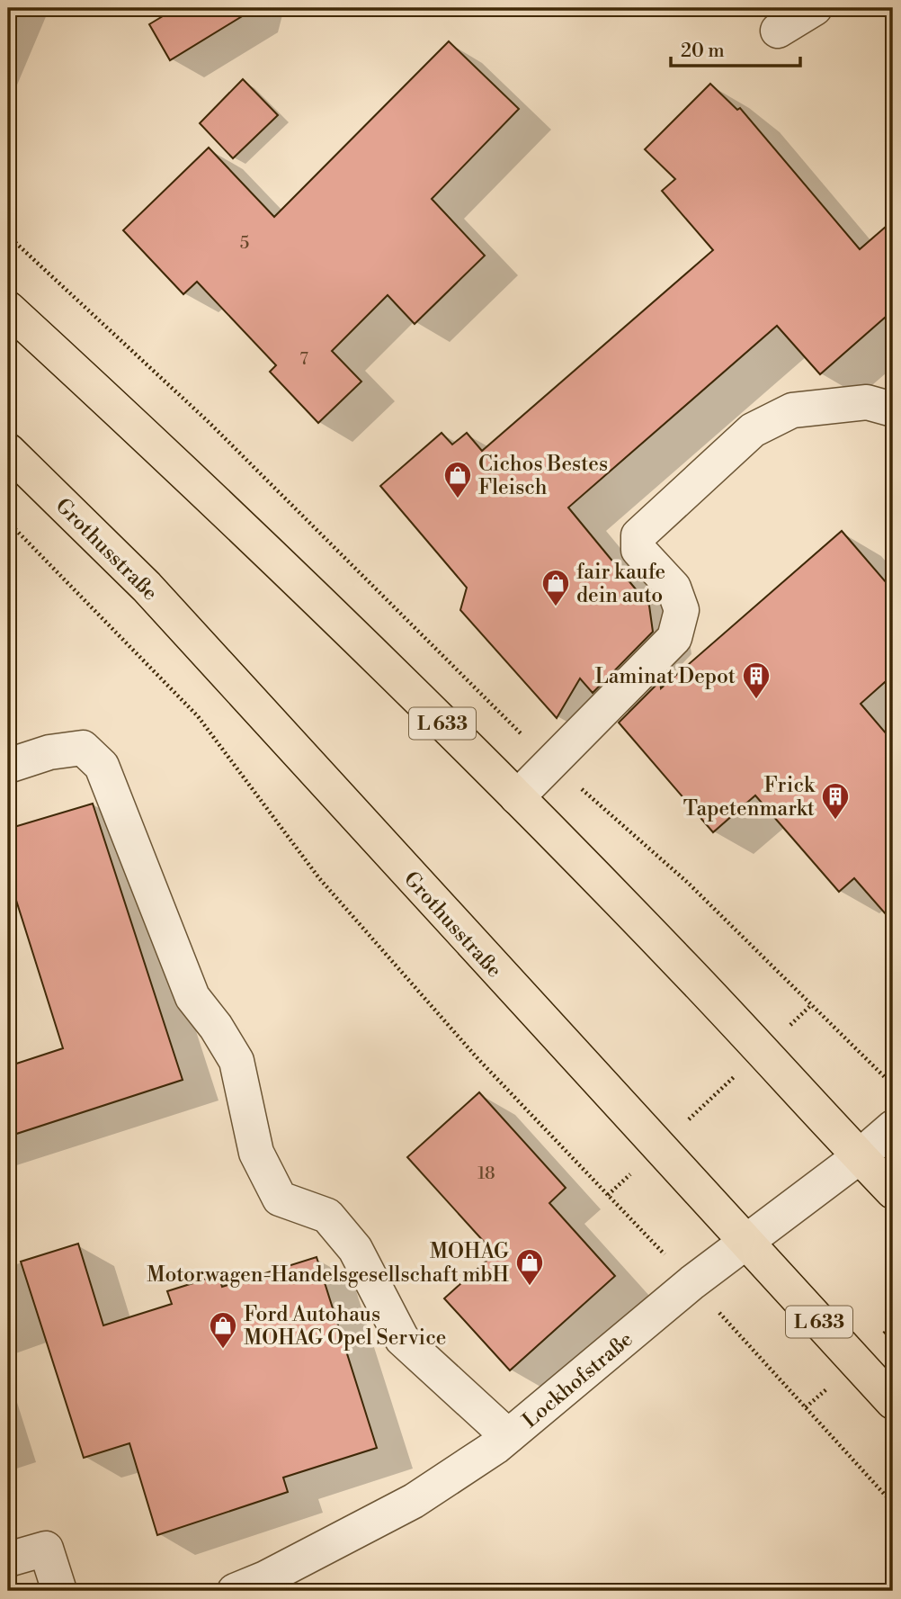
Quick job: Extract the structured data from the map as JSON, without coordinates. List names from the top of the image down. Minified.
{"streets":{"main road":["Grothusstraße","L 633"],"street":["Lockhofstraße"]},"crossings":[["Grothusstraße","Lockhofstraße"],["L 633","Lockhofstraße"]],"places":{"shop":["Cichos Bestes Fleisch","fair kaufe dein auto","MOHAG Motorwagen-Handelsgesellschaft mbH","Ford Autohaus MOHAG Opel Service"],"building":["Laminat Depot","Frick Tapetenmarkt"]},"house_numbers":["5","7","18"],"scale_bar":"20 m"}
